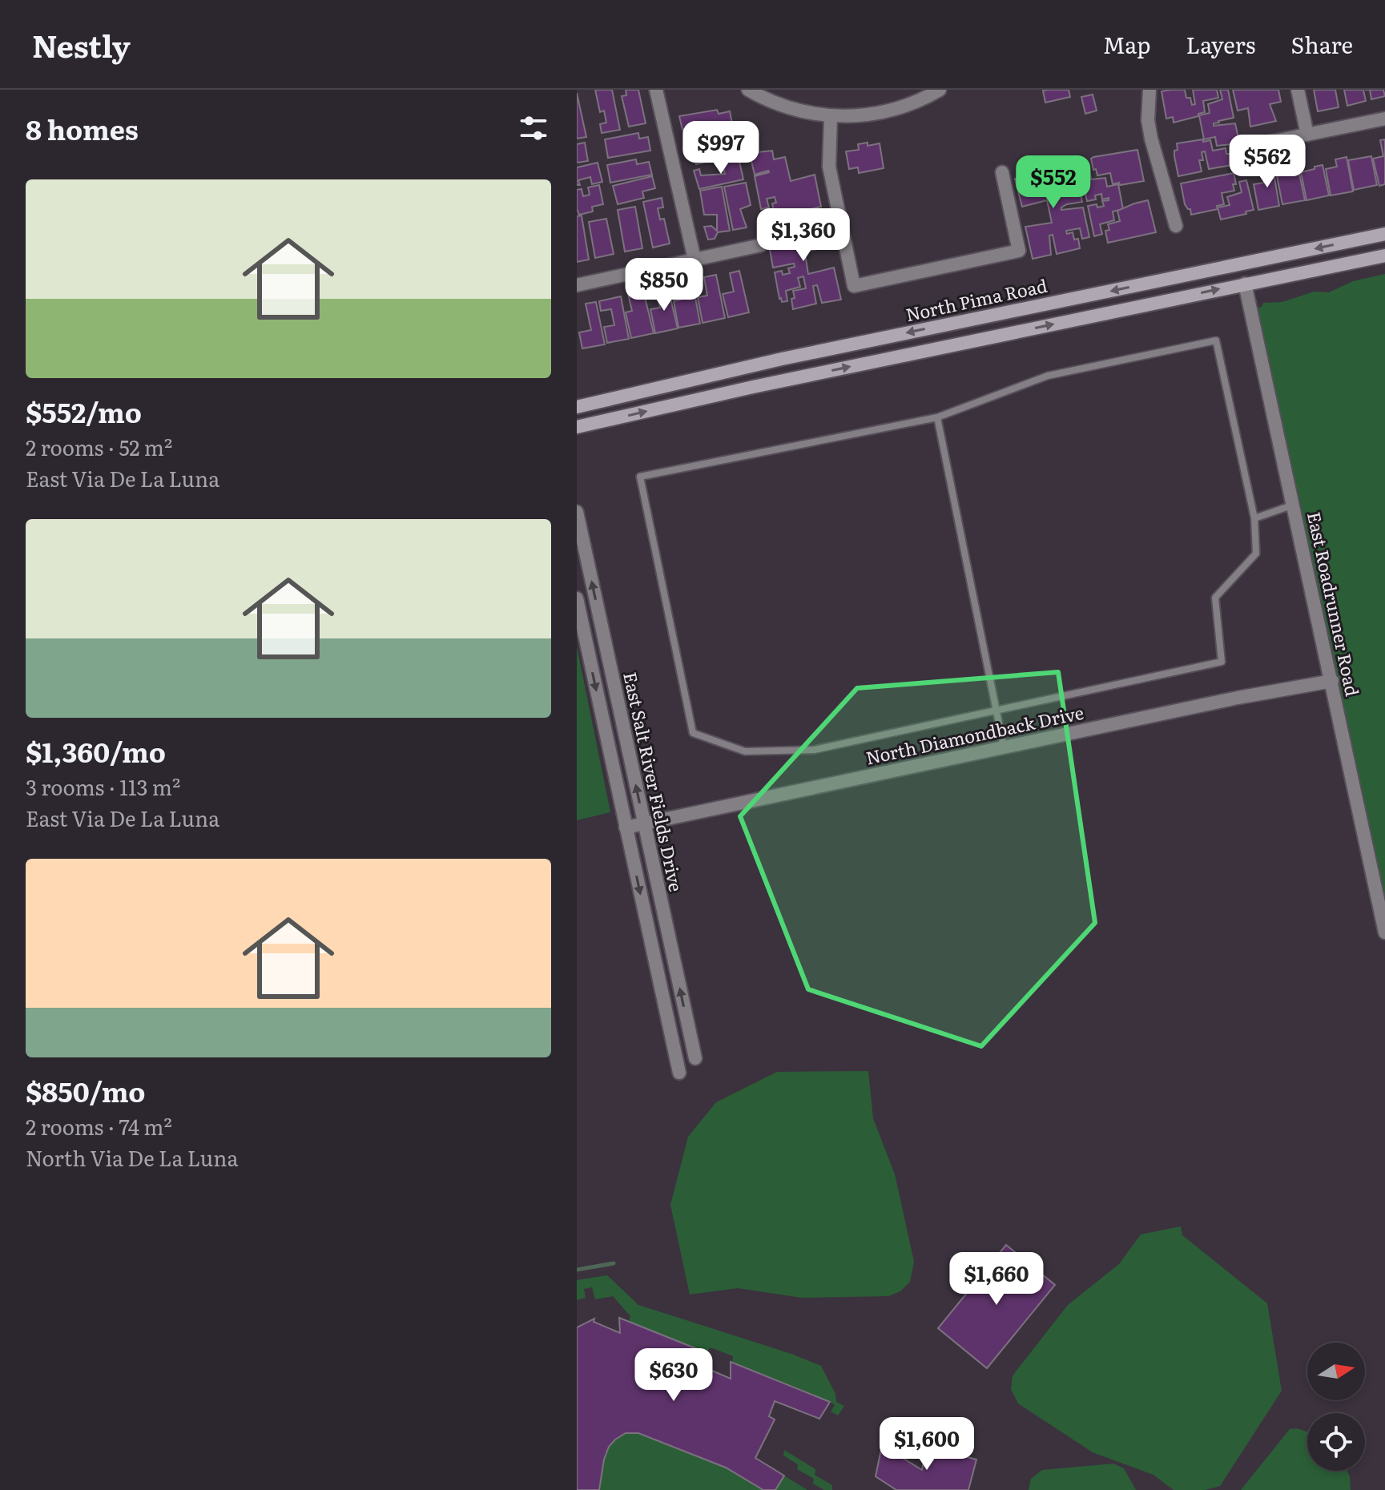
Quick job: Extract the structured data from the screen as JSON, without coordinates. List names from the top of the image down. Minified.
{"streets":{"main road":["North Pima Road"],"street":["East Roadrunner Road","North Diamondback Drive","East Salt River Fields Drive"]},"crossings":[["East Roadrunner Road","North Diamondback Drive"],["North Diamondback Drive","East Salt River Fields Drive"]],"north":"right","page":{"header":"Nestly","nav":["Map","Layers","Share"],"heading":"8 homes","price":["$997","$562","$552","$1,360","$850","$1,660","$630","$1,600"],"list":[{"name":"$552/mo","note":"2 rooms · 52 m² · East Via De La Luna"},{"name":"$1,360/mo","note":"3 rooms · 113 m² · East Via De La Luna"},{"name":"$850/mo","note":"2 rooms · 74 m² · North Via De La Luna"}]}}
